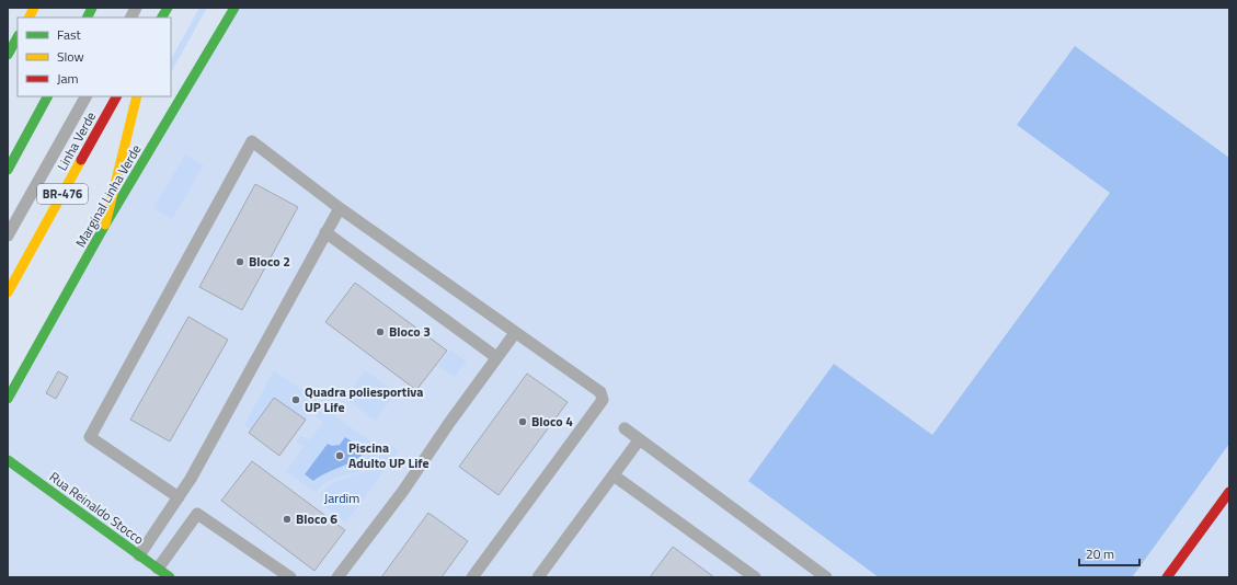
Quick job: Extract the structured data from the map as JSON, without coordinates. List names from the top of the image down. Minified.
{"streets":{"main road":["Linha Verde","BR-476","Marginal Linha Verde","Rua Reinaldo Stocco"]},"parks":["Jardim"],"places":["Bloco 2","Bloco 3","Quadra poliesportiva UP Life","Bloco 4","Piscina Adulto UP Life","Bloco 6"],"legend":["Fast","Slow","Jam"],"scale_bar":"20 m"}
